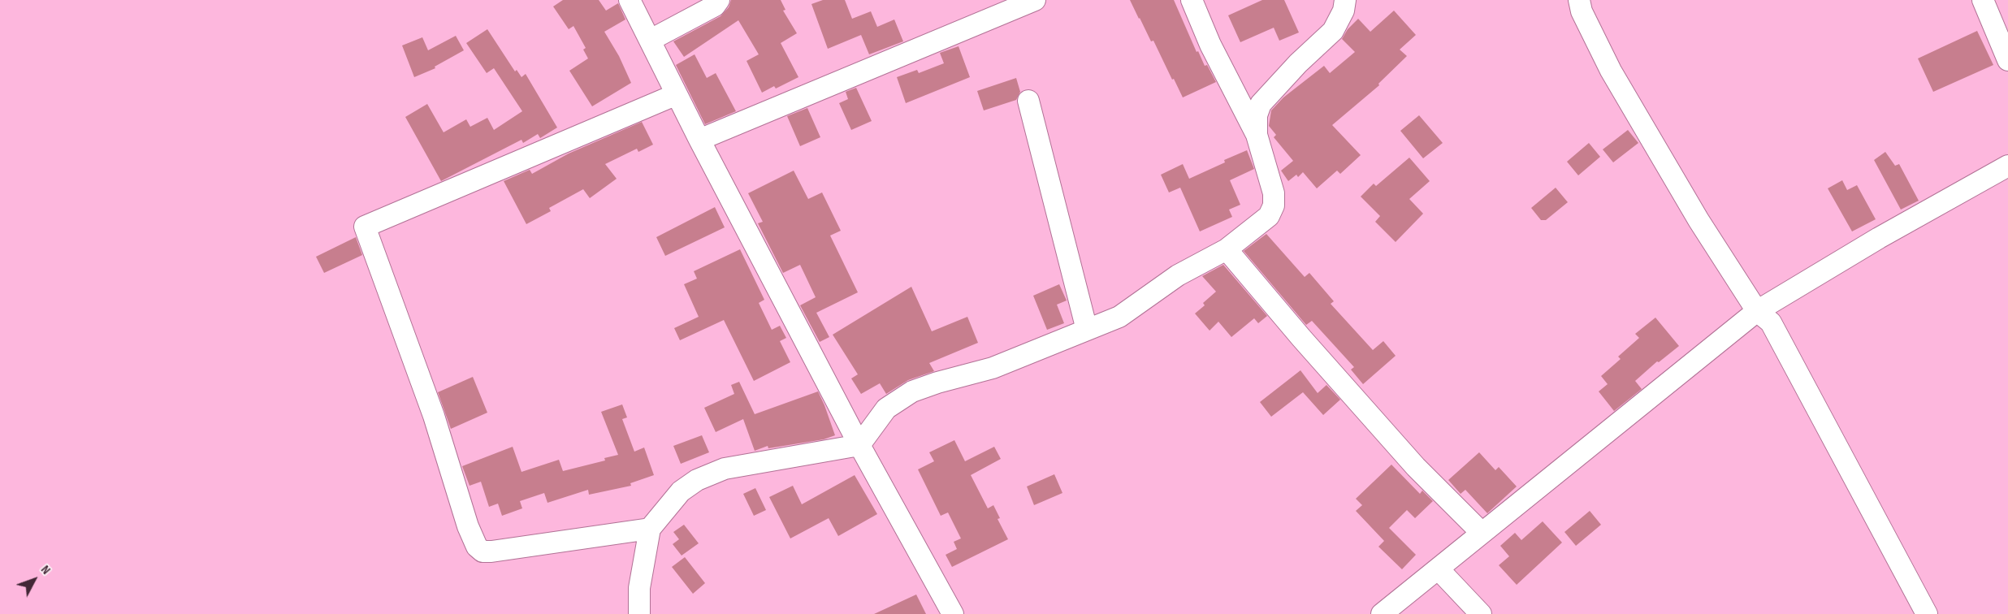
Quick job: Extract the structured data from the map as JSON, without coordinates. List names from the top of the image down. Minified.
{"north":"top right"}
